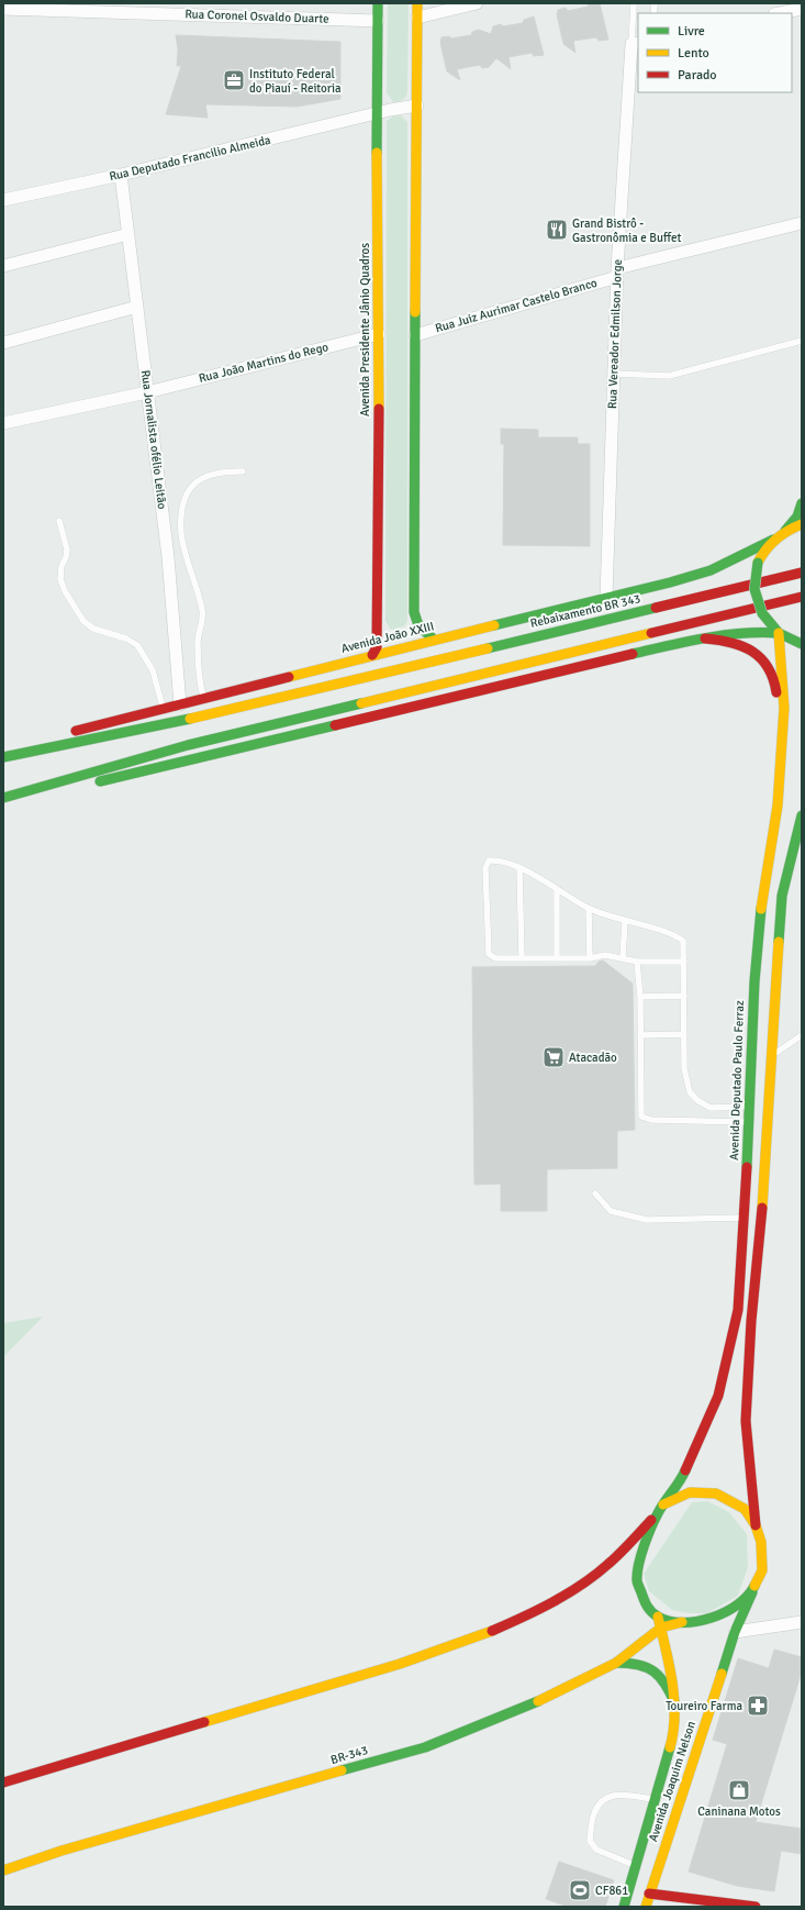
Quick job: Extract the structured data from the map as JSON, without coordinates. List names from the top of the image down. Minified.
{"streets":{"main road":["Avenida Presidente Jânio Quadros","Rebaixamento BR 343","Avenida João XXIII","Avenida Deputado Paulo Ferraz","BR-343","Avenida Joaquim Nelson"],"street":["Rua Coronel Osvaldo Duarte","Rua Deputado Francilio Almeida","Rua Juiz Aurimar Castelo Branco","Rua Vereador Edmilson Jorge","Rua João Martins do Rego","Rua Jornalista ofélio Leitão"]},"crossings":[["Rua Coronel Osvaldo Duarte","Avenida Presidente Jânio Quadros"],["Rua Deputado Francilio Almeida","Avenida Presidente Jânio Quadros"],["Rua Deputado Francilio Almeida","Rua Jornalista ofélio Leitão"],["Rua Juiz Aurimar Castelo Branco","Rua Vereador Edmilson Jorge"],["Avenida Presidente Jânio Quadros","Rua João Martins do Rego"],["Avenida Presidente Jânio Quadros","Avenida João XXIII"],["Rua Vereador Edmilson Jorge","Avenida João XXIII"],["Rua João Martins do Rego","Rua Jornalista ofélio Leitão"],["Rua Jornalista ofélio Leitão","Avenida João XXIII"],["Avenida Deputado Paulo Ferraz","BR-343"],["Avenida Deputado Paulo Ferraz","Avenida Joaquim Nelson"],["BR-343","Avenida Joaquim Nelson"]],"places":{"office":["Instituto Federal do Piauí - Reitoria"],"restaurant":["Grand Bistrô - Gastronômia e Buffet"],"supermarket":["Atacadão"],"pharmacy":["Toureiro Farma"],"shop":["Caninana Motos"],"sports":["CF861"]},"legend":["Livre","Lento","Parado"]}
